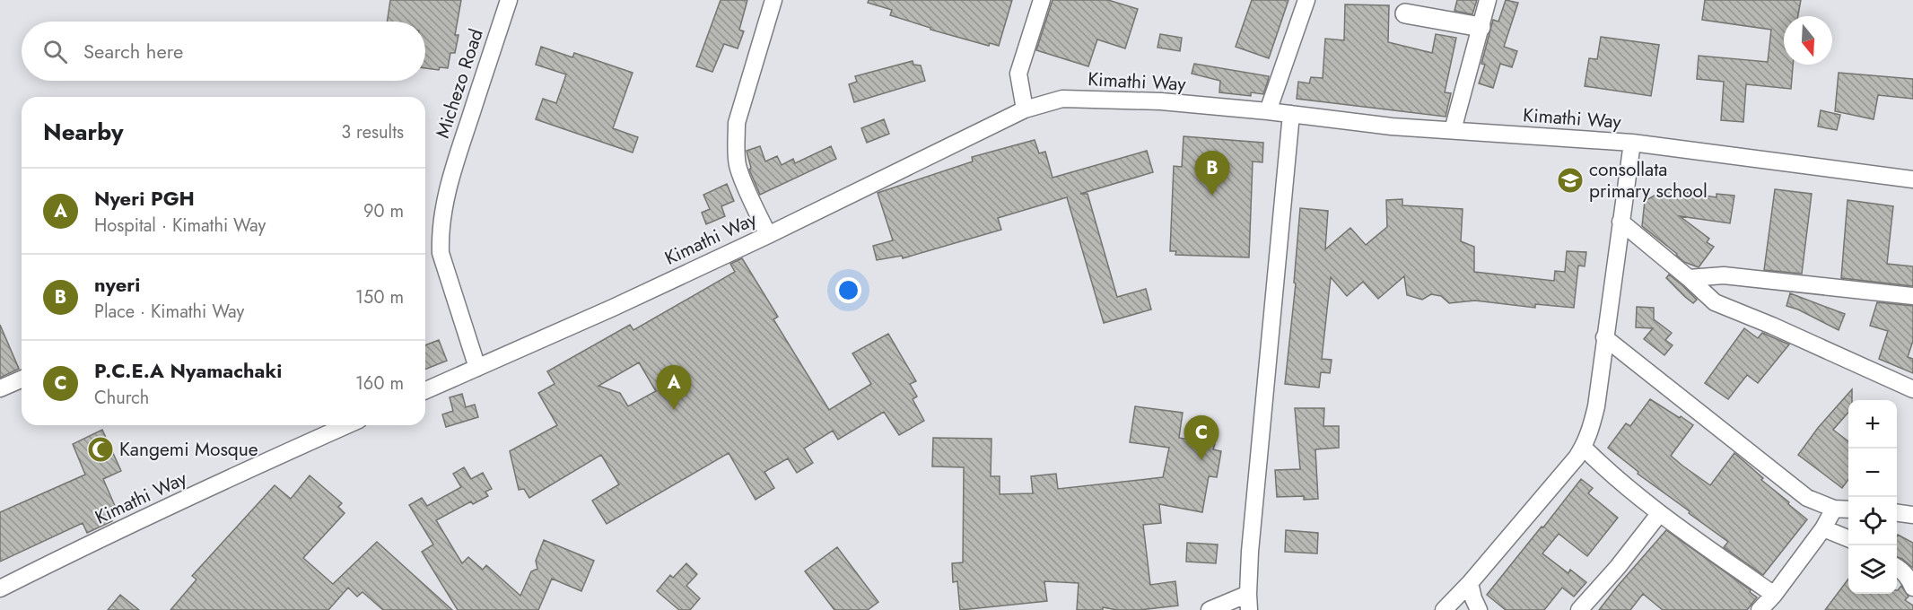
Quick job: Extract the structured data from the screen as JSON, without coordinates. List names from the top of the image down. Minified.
{"streets":{"street":["Kimathi Way","Michezo Road"]},"crossings":[["Kimathi Way","Michezo Road"]],"places":{"school or university":["consollata primary school"],"mosque":["Kangemi Mosque"]},"north":"bottom","page":{"search":"Search here","heading":["Nearby","3 results"],"pins":["B","A","C"],"list":[{"mark":"A","name":"Nyeri PGH","note":"Hospital · Kimathi Way","value":"90 m"},{"mark":"B","name":"nyeri","note":"Place · Kimathi Way","value":"150 m"},{"mark":"C","name":"P.C.E.A Nyamachaki","note":"Church","value":"160 m"}],"map_buttons":["+","−"]}}
